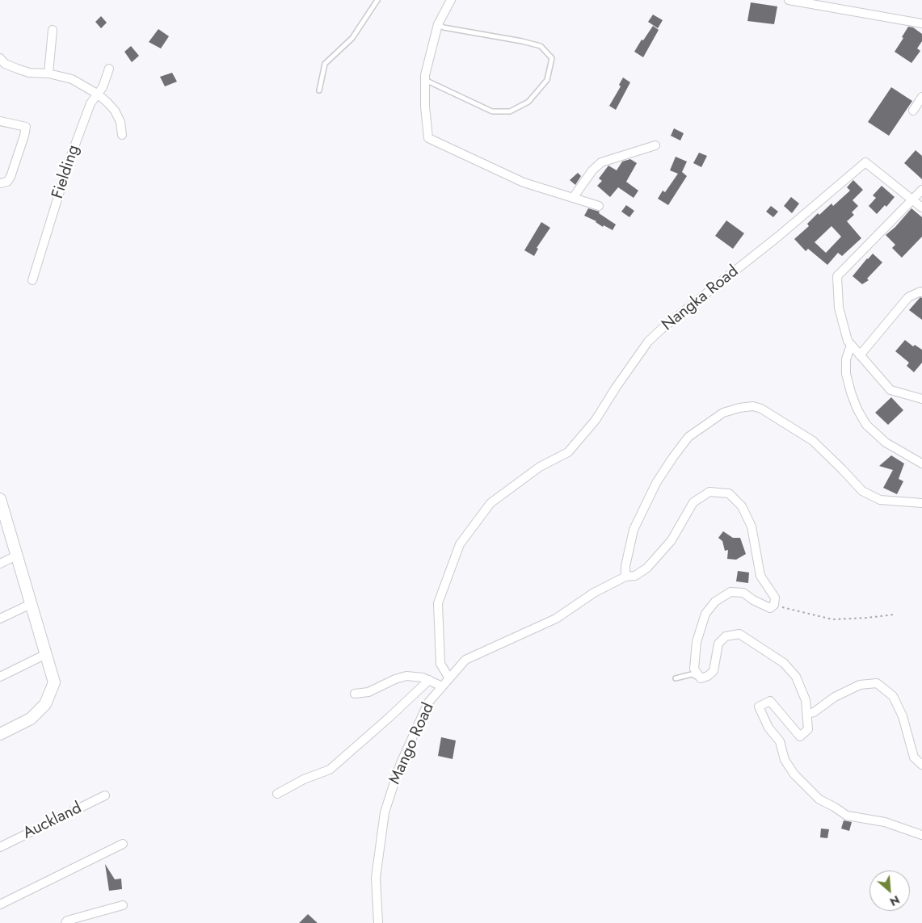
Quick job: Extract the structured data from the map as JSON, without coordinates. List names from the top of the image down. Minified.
{"streets":{"street":["Fielding","Nangka Road","Mango Road","Auckland"]},"crossings":[["Nangka Road","Mango Road"]],"north":"bottom right"}
